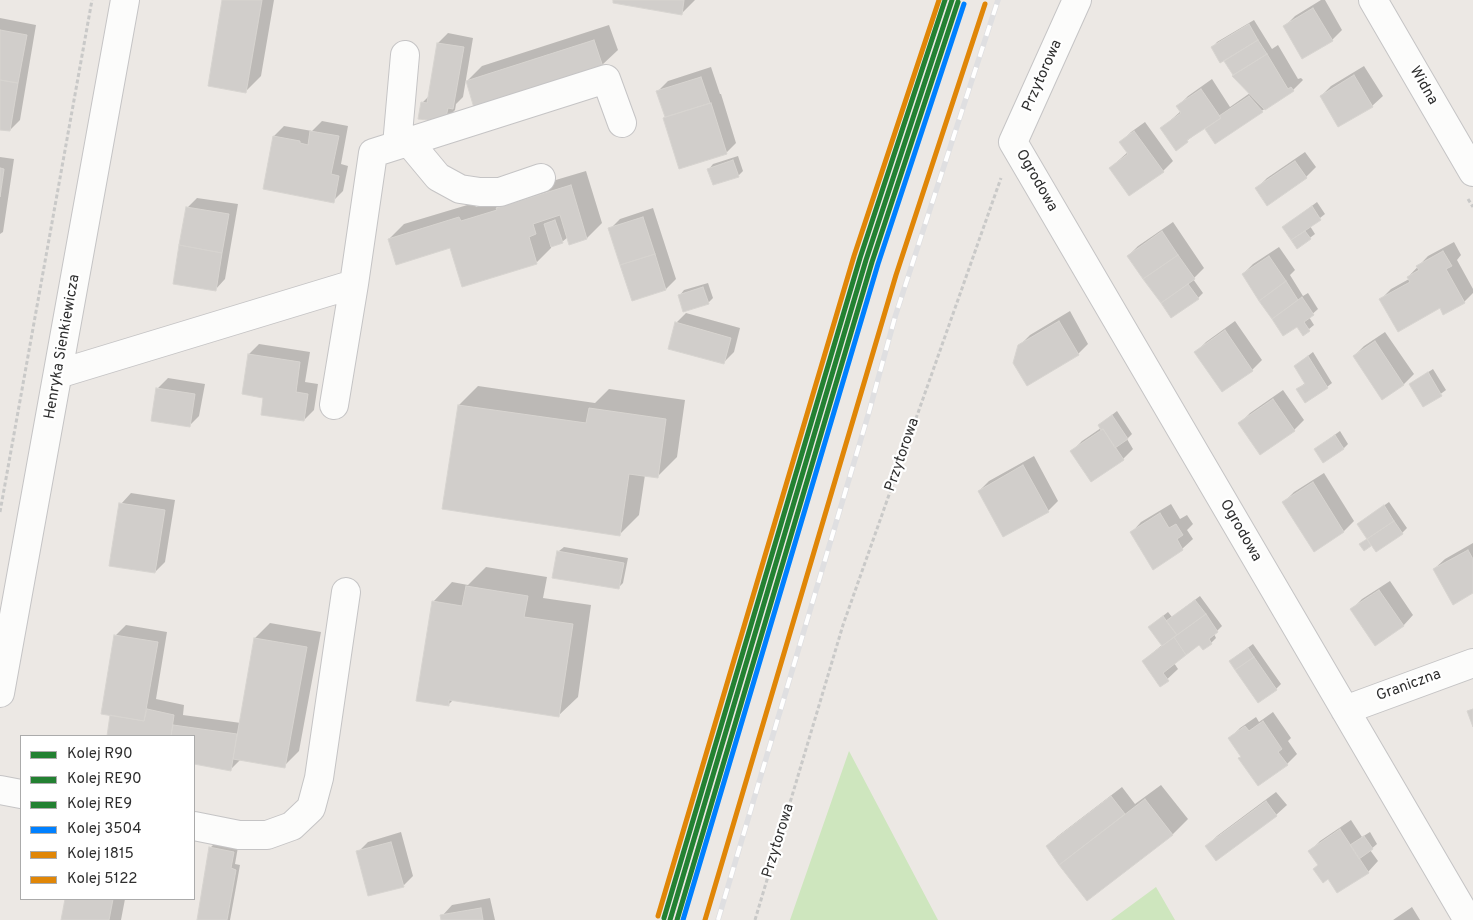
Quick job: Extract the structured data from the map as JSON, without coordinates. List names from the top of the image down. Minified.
{"streets":{"street":["Przytorowa","Widna","Ogrodowa","Henryka Sienkiewicza","Graniczna"]},"crossings":[["Przytorowa","Ogrodowa"],["Ogrodowa","Graniczna"]],"lines":["rail line R90","rail line RE9","rail line 1815","rail line RE90","rail line 3504","rail line 5122"],"legend":["Kolej R90","Kolej RE90","Kolej RE9","Kolej 3504","Kolej 1815","Kolej 5122"]}
